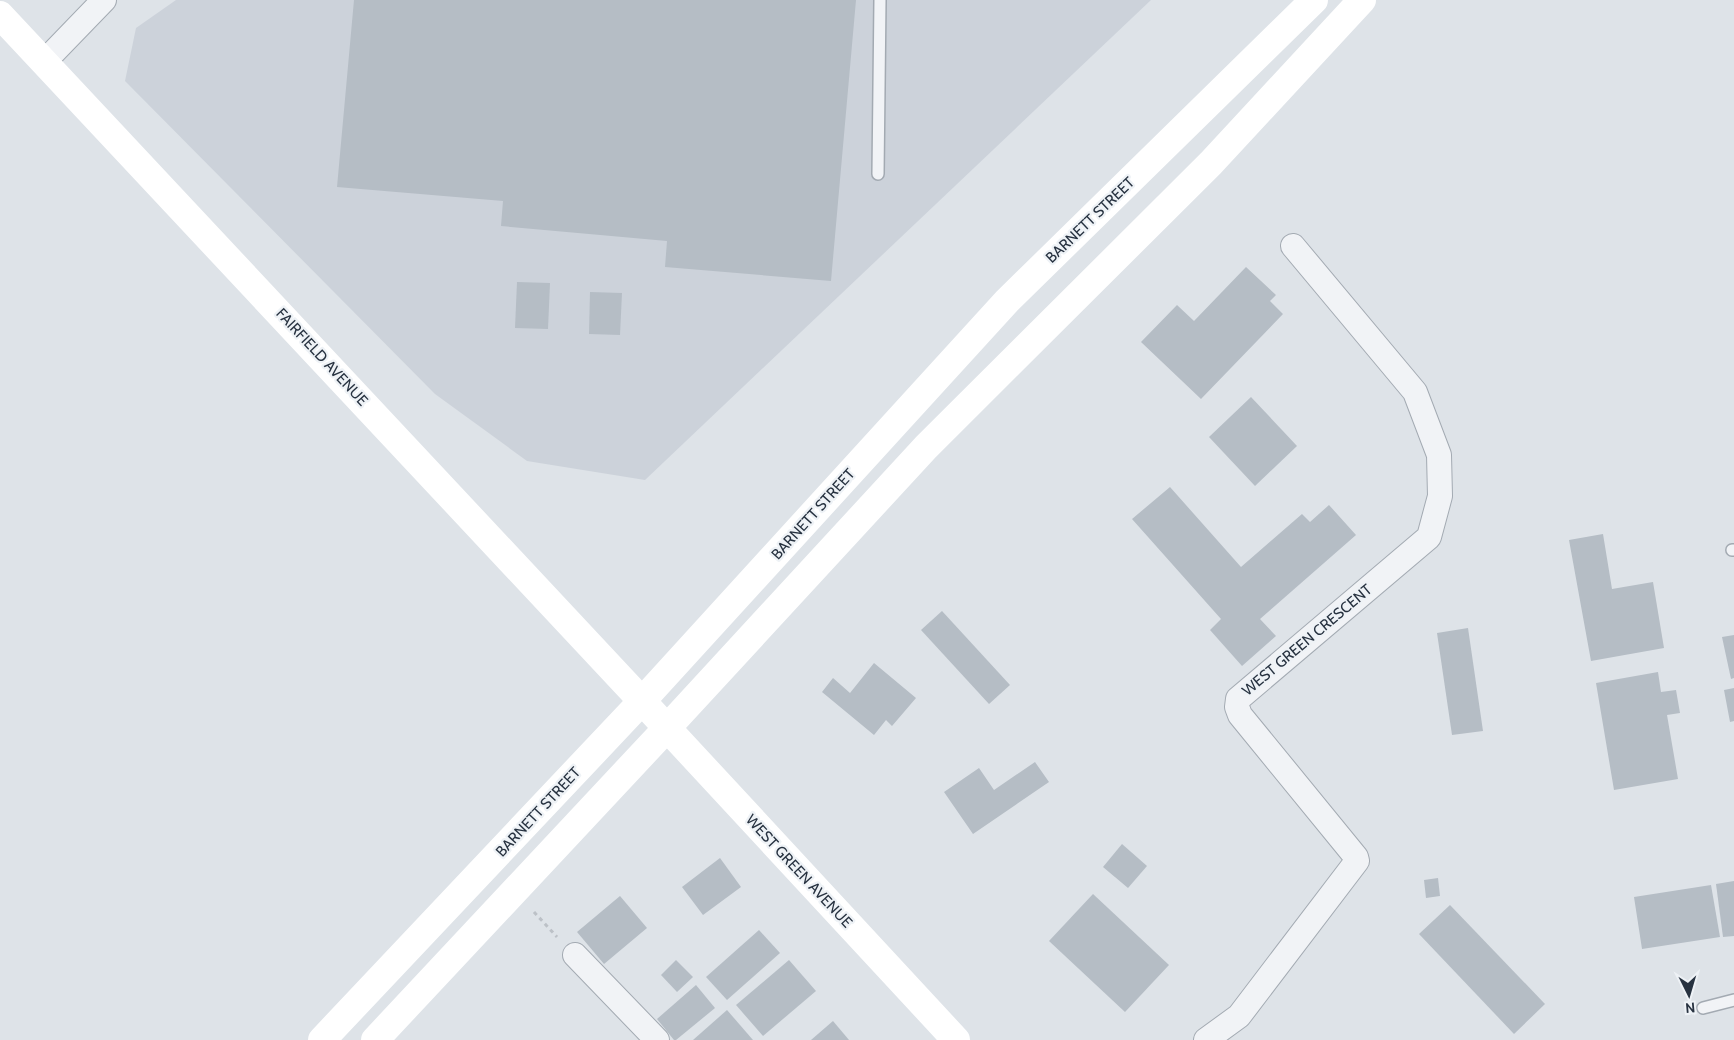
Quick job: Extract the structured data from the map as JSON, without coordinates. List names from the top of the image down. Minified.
{"streets":{"main road":["BARNETT STREET","FAIRFIELD AVENUE","WEST GREEN AVENUE"],"street":["WEST GREEN CRESCENT"]},"crossings":[["BARNETT STREET","FAIRFIELD AVENUE"],["BARNETT STREET","WEST GREEN AVENUE"],["FAIRFIELD AVENUE","WEST GREEN AVENUE"]],"north":"bottom"}
